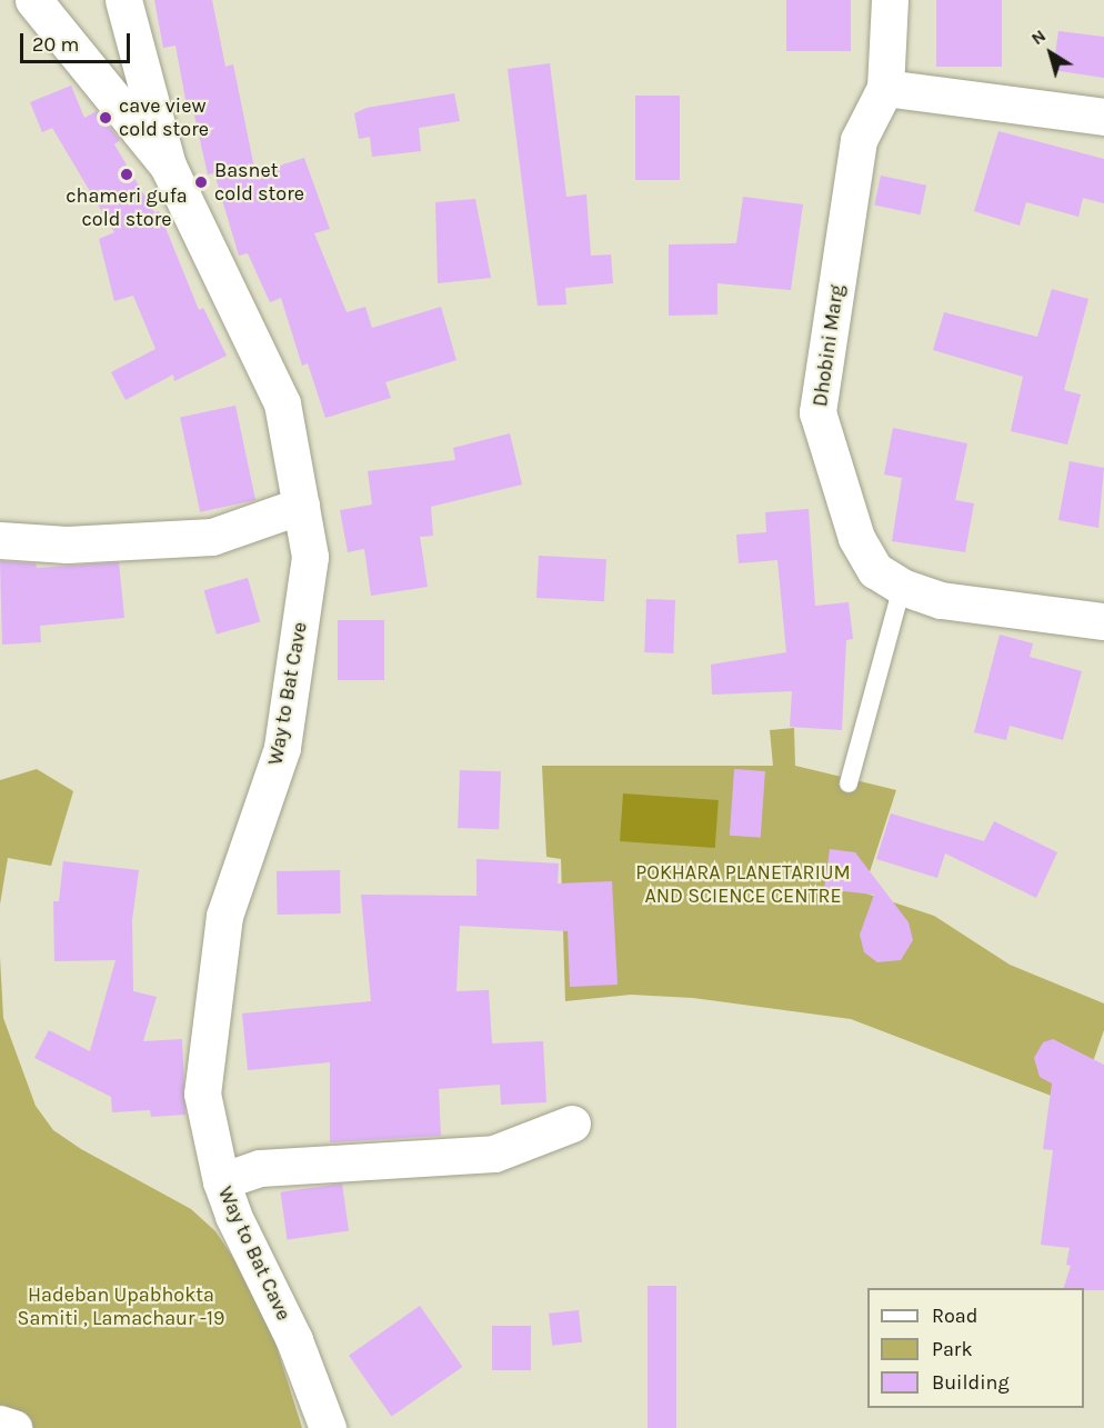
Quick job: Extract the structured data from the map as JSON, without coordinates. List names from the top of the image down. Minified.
{"streets":{"street":["Dhobini Marg","Way to Bat Cave"]},"parks":["POKHARA PLANETARIUM AND SCIENCE CENTRE","Hadeban Upabhokta Samiti , Lamachaur -19"],"places":["cave view cold store","chameri gufa cold store","Basnet cold store"],"legend":["Road","Park","Building"],"scale_bar":"20 m","north":"top left"}
